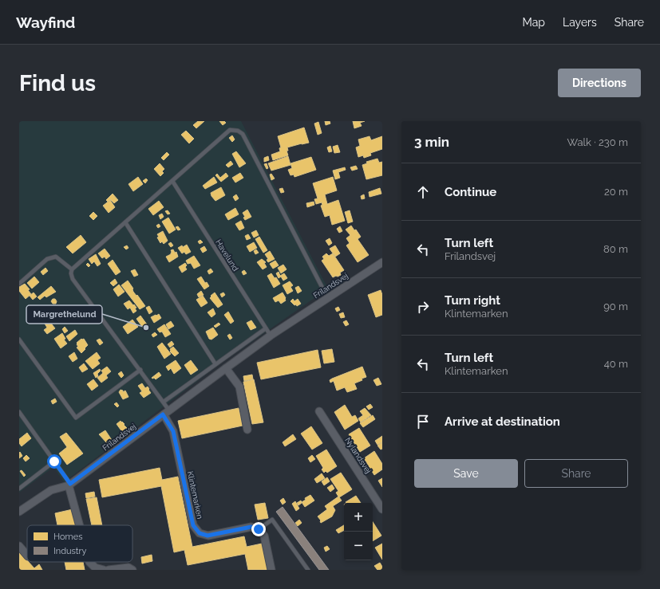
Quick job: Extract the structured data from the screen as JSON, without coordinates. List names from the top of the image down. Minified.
{"streets":{"street":["Frilandsvej","Nylandsvej","Klintemarken"],"lane":["Havelund"]},"crossings":[["Havelund","Frilandsvej"],["Frilandsvej","Klintemarken"]],"places":["Margrethelund"],"legend":["Homes","Industry"],"page":{"header":"Wayfind","nav":["Map","Layers","Share"],"buttons":["Directions",["Save","Share"]],"title":"Find us","heading":["3 min","Walk · 230 m"],"list":[["Continue","20 m"],["Turn left","Frilandsvej","80 m"],["Turn right","Klintemarken","90 m"],["Turn left","Klintemarken","40 m"],"Arrive at destination"],"map_buttons":["+","−"]}}
